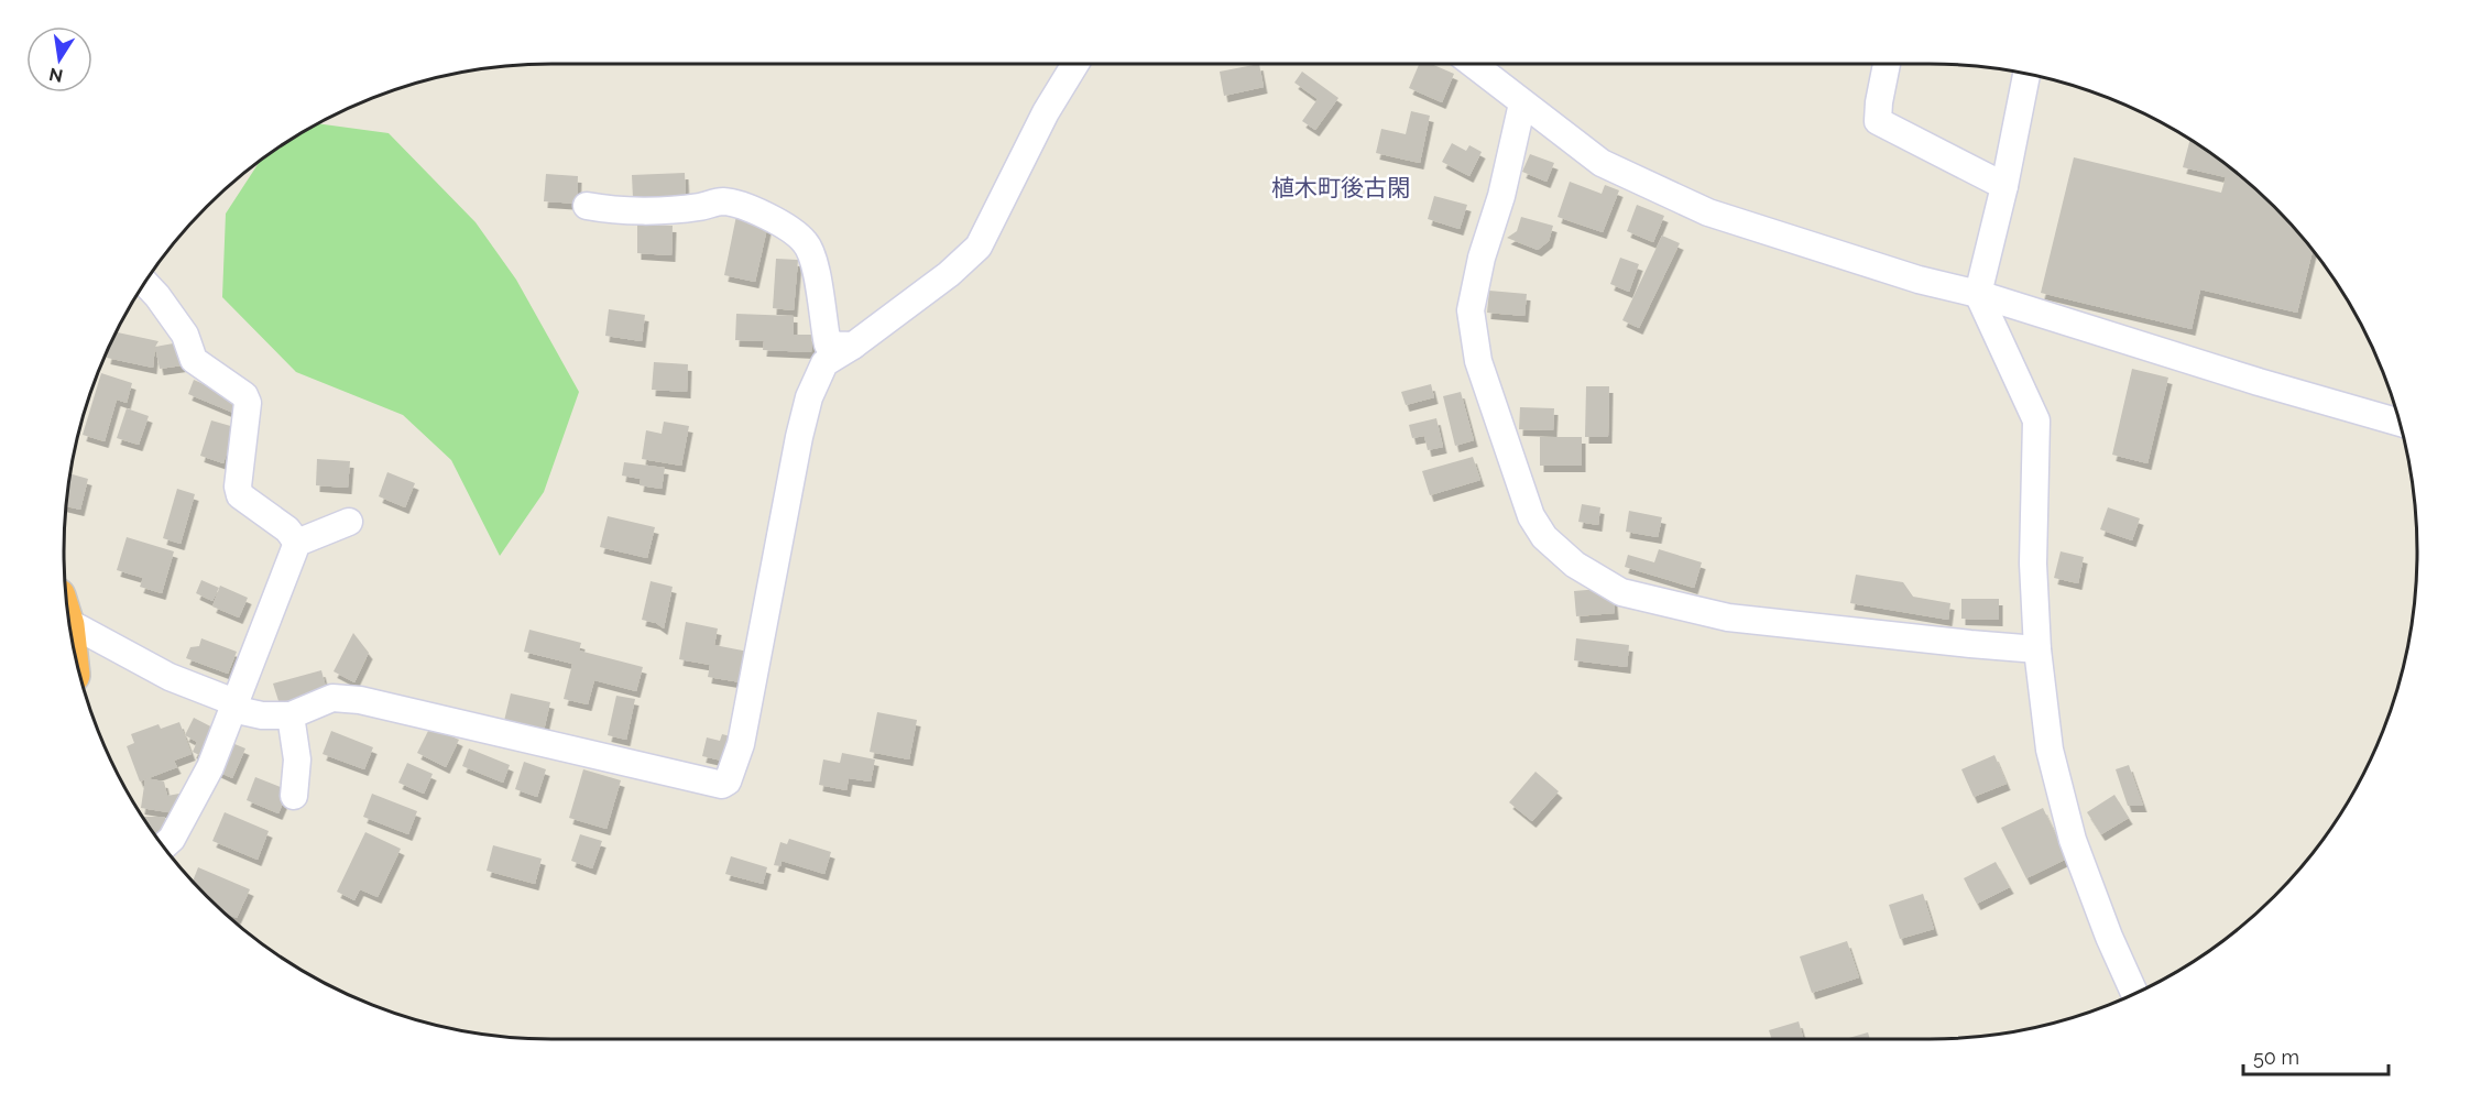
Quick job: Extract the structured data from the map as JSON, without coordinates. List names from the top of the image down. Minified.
{"districts":["植木町後古閑"],"scale_bar":"50 m","north":"bottom"}
